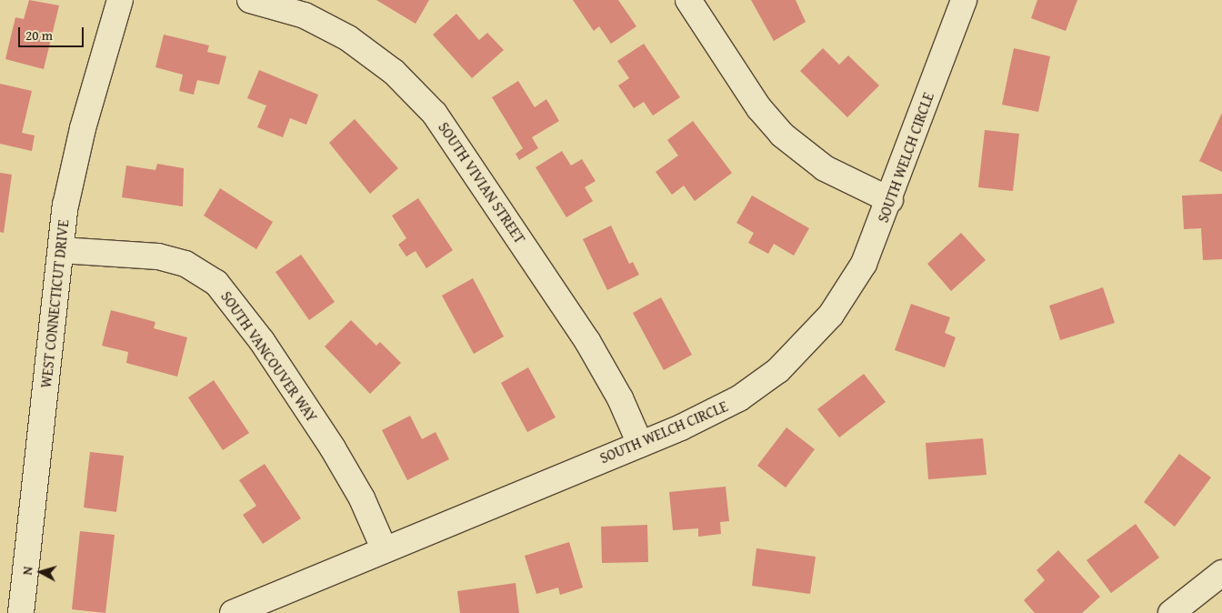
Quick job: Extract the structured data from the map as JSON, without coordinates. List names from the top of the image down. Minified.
{"streets":{"street":["SOUTH WELCH CIRCLE","SOUTH VIVIAN STREET","WEST CONNECTICUT DRIVE","SOUTH VANCOUVER WAY"]},"crossings":[["SOUTH WELCH CIRCLE","SOUTH VIVIAN STREET"],["SOUTH WELCH CIRCLE","SOUTH VANCOUVER WAY"],["WEST CONNECTICUT DRIVE","SOUTH VANCOUVER WAY"]],"scale_bar":"20 m","north":"left"}
